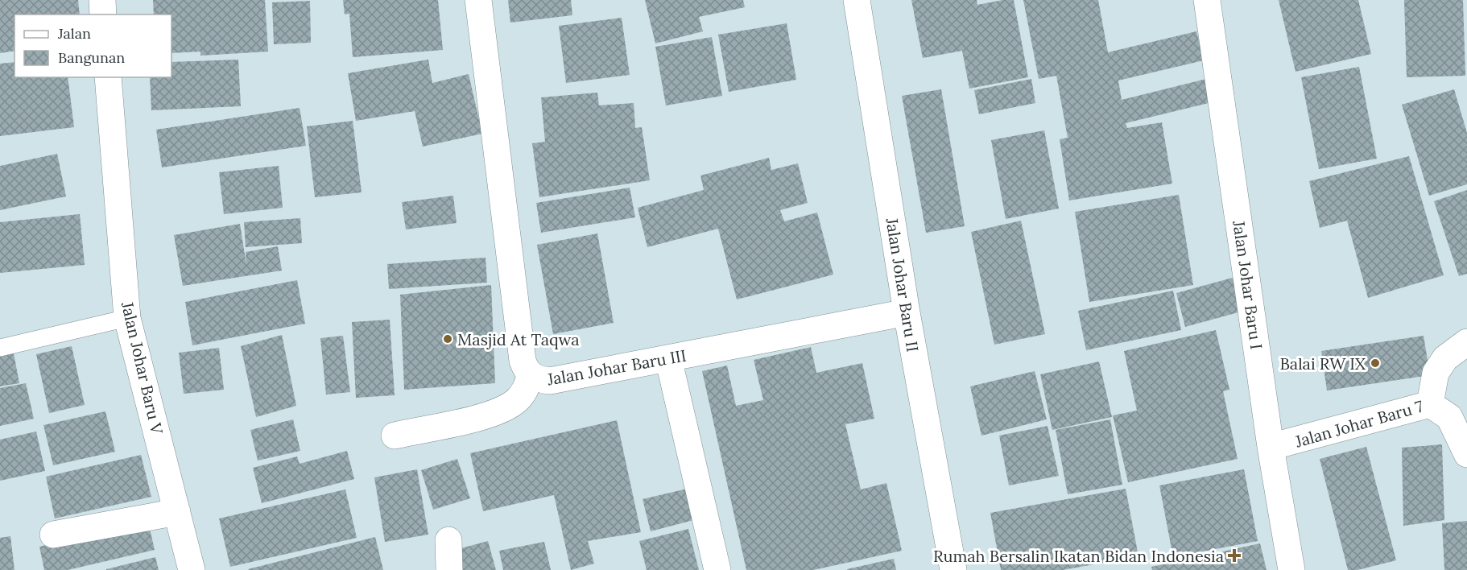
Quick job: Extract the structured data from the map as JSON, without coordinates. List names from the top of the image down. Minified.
{"streets":{"street":["Jalan Johar Baru II","Jalan Johar Baru I","Jalan Johar Baru III","Jalan Johar Baru V","Jalan Johar Baru 7"]},"crossings":[["Jalan Johar Baru II","Jalan Johar Baru III"],["Jalan Johar Baru I","Jalan Johar Baru 7"]],"places":{"other":["Masjid At Taqwa","Balai RW IX"],"health":["Rumah Bersalin Ikatan Bidan Indonesia"]},"legend":["Jalan","Bangunan"]}
